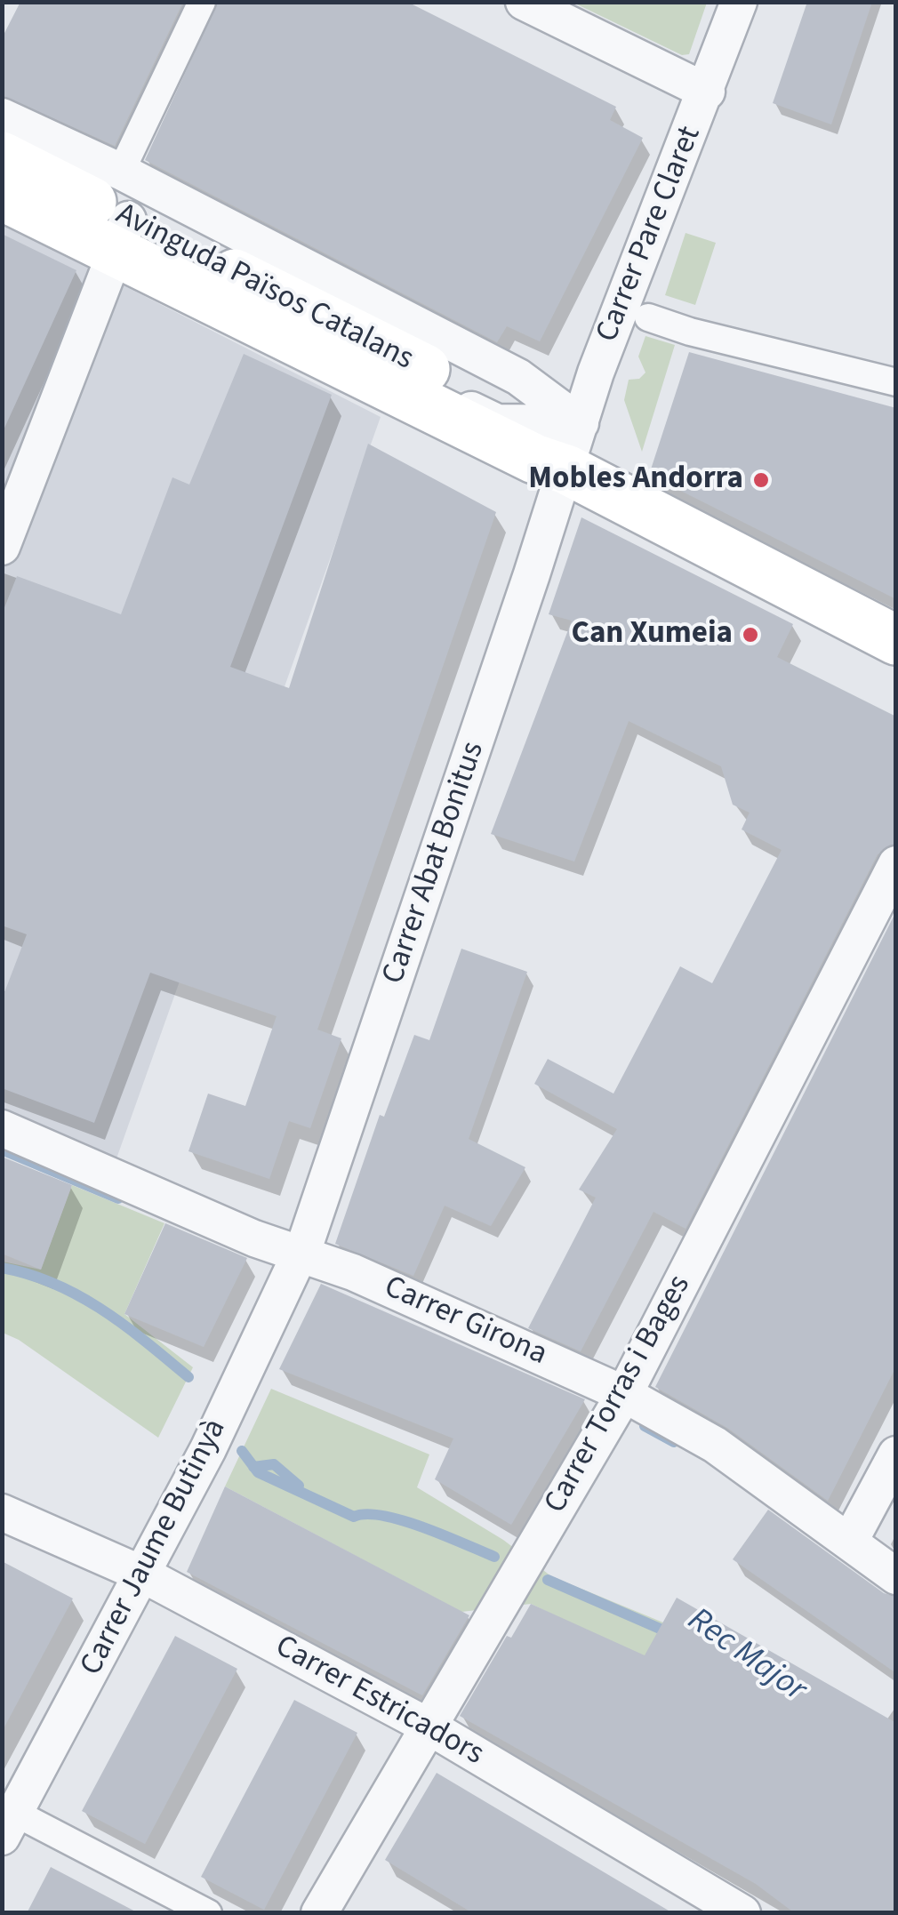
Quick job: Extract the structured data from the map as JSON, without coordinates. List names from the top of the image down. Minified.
{"streets":{"main road":["Avinguda Països Catalans"],"street":["Carrer Pare Claret","Carrer Abat Bonitus","Carrer Girona","Carrer Torras i Bages","Carrer Jaume Butinyà","Carrer Estricadors"]},"crossings":[["Carrer Pare Claret","Avinguda Països Catalans"],["Carrer Pare Claret","Carrer Abat Bonitus"],["Avinguda Països Catalans","Carrer Abat Bonitus"],["Carrer Abat Bonitus","Carrer Girona"],["Carrer Abat Bonitus","Carrer Jaume Butinyà"],["Carrer Girona","Carrer Torras i Bages"],["Carrer Girona","Carrer Jaume Butinyà"],["Carrer Torras i Bages","Carrer Estricadors"],["Carrer Jaume Butinyà","Carrer Estricadors"]],"water":["Rec Major"],"places":["Mobles Andorra","Can Xumeia"]}
